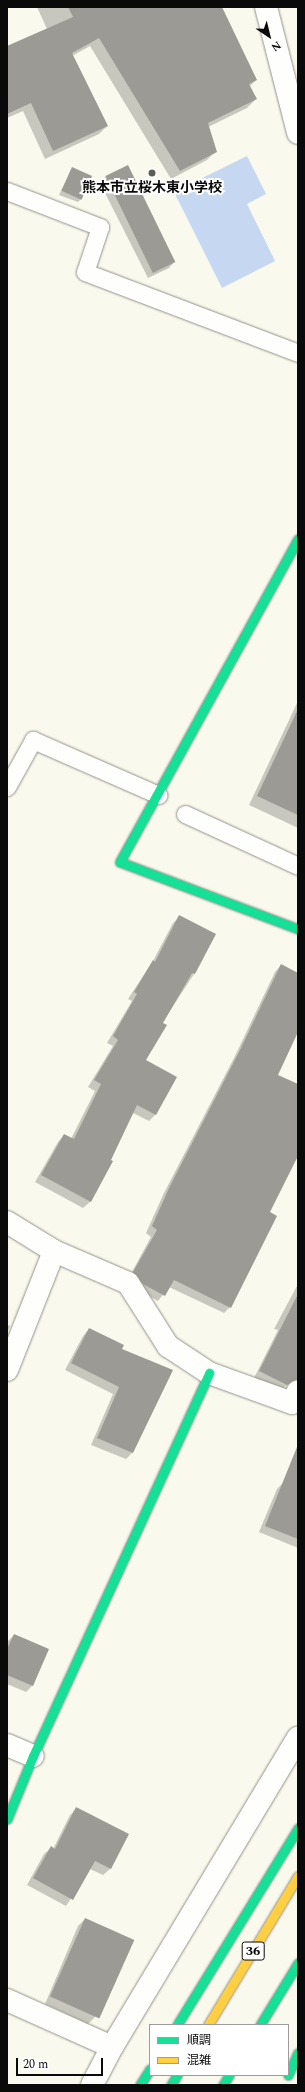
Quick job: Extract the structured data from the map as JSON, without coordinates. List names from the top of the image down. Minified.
{"streets":{"main road":["36"]},"places":["熊本市立桜木東小学校"],"legend":["順調","混雑"],"scale_bar":"20 m","north":"bottom right"}
